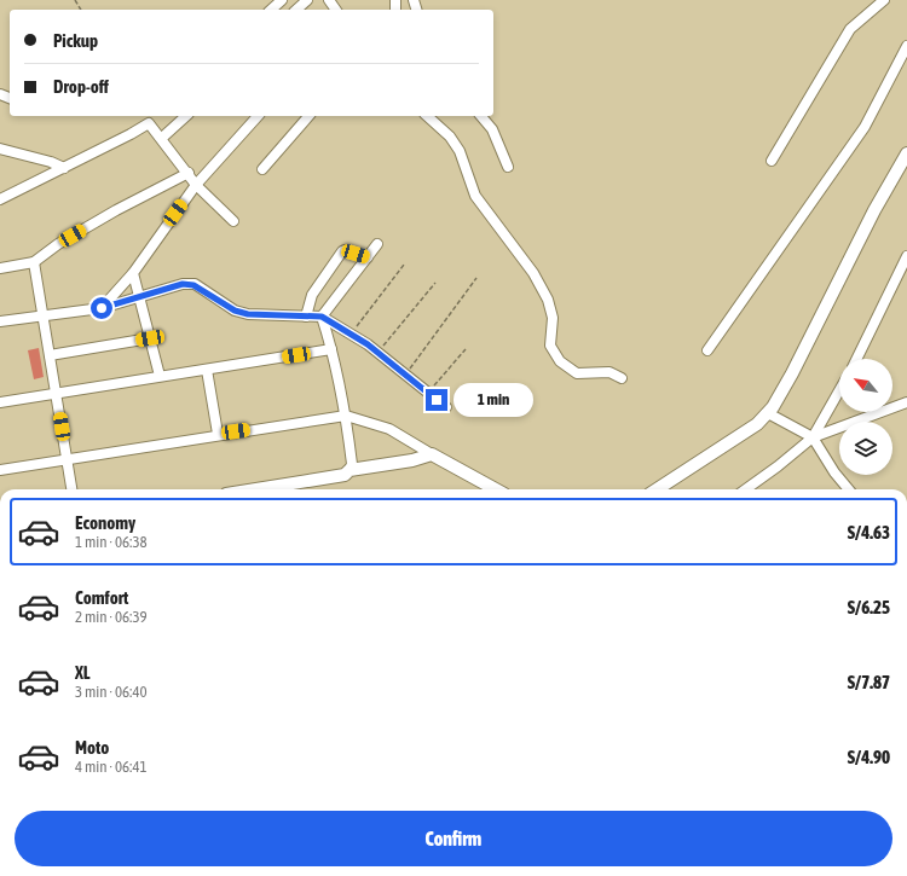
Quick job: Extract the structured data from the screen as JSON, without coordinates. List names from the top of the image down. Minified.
{"north":"top left","page":{"banner":["Pickup","Drop-off"],"bubble":"1 min","list":[{"name":"Economy","note":"1 min · 06:38","value":"S/4.63"},{"name":"Comfort","note":"2 min · 06:39","value":"S/6.25"},{"name":"XL","note":"3 min · 06:40","value":"S/7.87"},{"name":"Moto","note":"4 min · 06:41","value":"S/4.90"}],"buttons":"Confirm"}}
